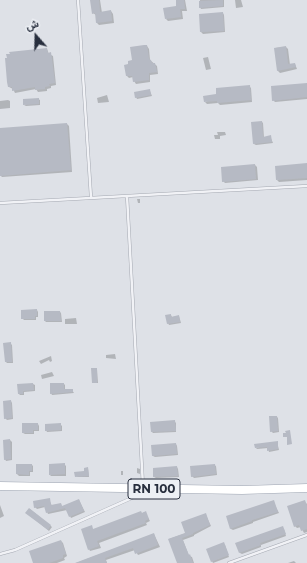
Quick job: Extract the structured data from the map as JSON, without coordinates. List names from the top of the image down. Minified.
{"streets":{"main road":["RN 100"]},"north":"top"}
